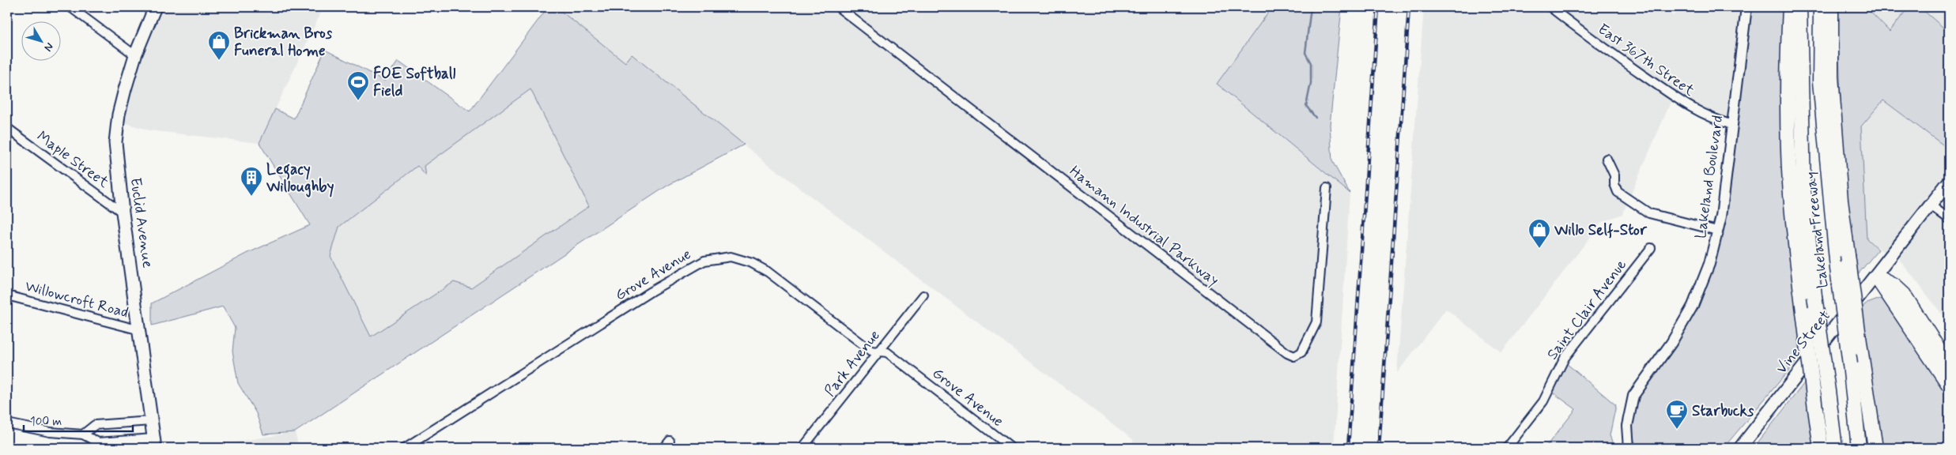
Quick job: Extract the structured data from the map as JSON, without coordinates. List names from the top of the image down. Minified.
{"streets":{"highway":["Lakeland Freeway"],"main road":["Euclid Avenue","Vine Street"],"street":["East 367th Street","Maple Street","Lakeland Boulevard","Hamann Industrial Parkway","Grove Avenue","Willowcroft Road","Saint Clair Avenue","Park Avenue"]},"crossings":[["East 367th Street","Lakeland Boulevard"],["Maple Street","Euclid Avenue"],["Euclid Avenue","Willowcroft Road"],["Grove Avenue","Park Avenue"]],"places":{"shop":["Brickman Bros Funeral Home","Willo Self-Stor"],"sports":["FOE Softball Field"],"building":["Legacy Willoughby"],"cafe":["Starbucks"]},"scale_bar":"100 m","north":"bottom right"}
